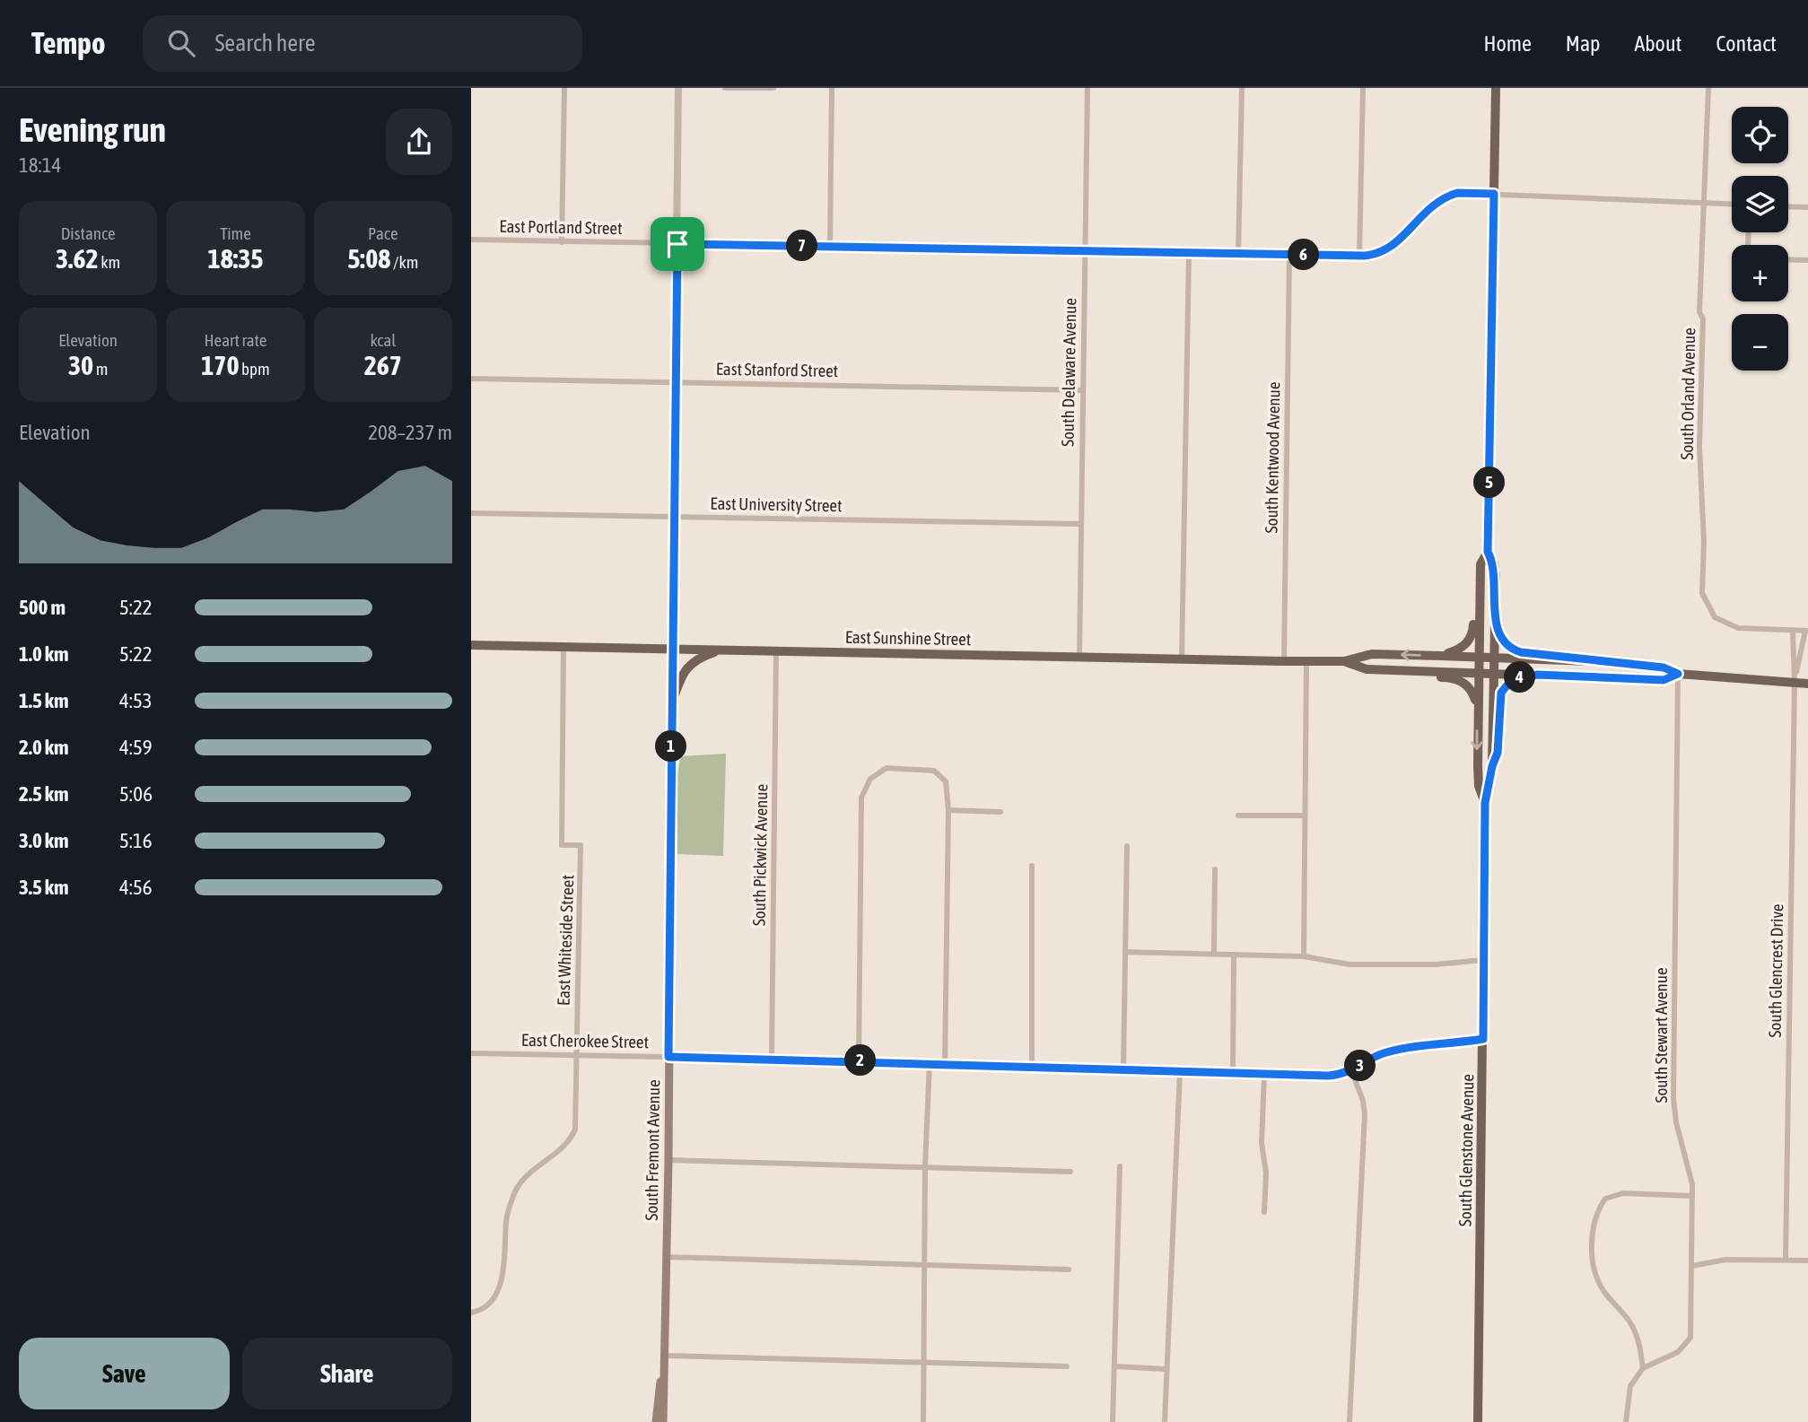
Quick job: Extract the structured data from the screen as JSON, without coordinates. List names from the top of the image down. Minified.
{"streets":{"main road":["East Sunshine Street","South Fremont Avenue","South Glenstone Avenue"],"street":["East Portland Street","East Stanford Street","South Delaware Avenue","South Orland Avenue","South Kentwood Avenue","East University Street","South Pickwick Avenue","East Whiteside Street","South Glencrest Drive","South Stewart Avenue","East Cherokee Street"]},"crossings":[["East Portland Street","South Delaware Avenue"],["East Portland Street","South Orland Avenue"],["East Portland Street","South Kentwood Avenue"],["East Portland Street","South Fremont Avenue"],["East Portland Street","South Glenstone Avenue"],["East Stanford Street","South Delaware Avenue"],["East Stanford Street","South Fremont Avenue"],["South Delaware Avenue","East University Street"],["South Delaware Avenue","East Sunshine Street"],["South Orland Avenue","East Sunshine Street"],["South Orland Avenue","South Glencrest Drive"],["South Kentwood Avenue","East Sunshine Street"],["East University Street","South Fremont Avenue"],["East Sunshine Street","South Pickwick Avenue"],["East Sunshine Street","East Whiteside Street"],["East Sunshine Street","South Glencrest Drive"],["East Sunshine Street","South Stewart Avenue"],["East Sunshine Street","South Fremont Avenue"],["East Sunshine Street","South Glenstone Avenue"],["South Pickwick Avenue","East Cherokee Street"],["East Whiteside Street","East Cherokee Street"],["East Cherokee Street","South Fremont Avenue"],["East Cherokee Street","South Glenstone Avenue"]],"page":{"header":"Tempo","search":"Search here","nav":["Home","Map","About","Contact"],"heading":["Evening run","18:14"],"map_buttons":["+","−"],"stats":[["Distance","3.62 km"],["Time","18:35"],["Pace","5:08 /km"],["Elevation","30 m"],["Heart rate","170 bpm"],["kcal","267"]],"pins":["7","6","5","4","1","2","3"],"chart":["Elevation","208–237 m"],"list":[{"name":"500 m","note":"5:22"},{"name":"1.0 km","note":"5:22"},{"name":"1.5 km","note":"4:53"},{"name":"2.0 km","note":"4:59"},{"name":"2.5 km","note":"5:06"},{"name":"3.0 km","note":"5:16"},{"name":"3.5 km","note":"4:56"}],"buttons":["Save","Share"]}}
